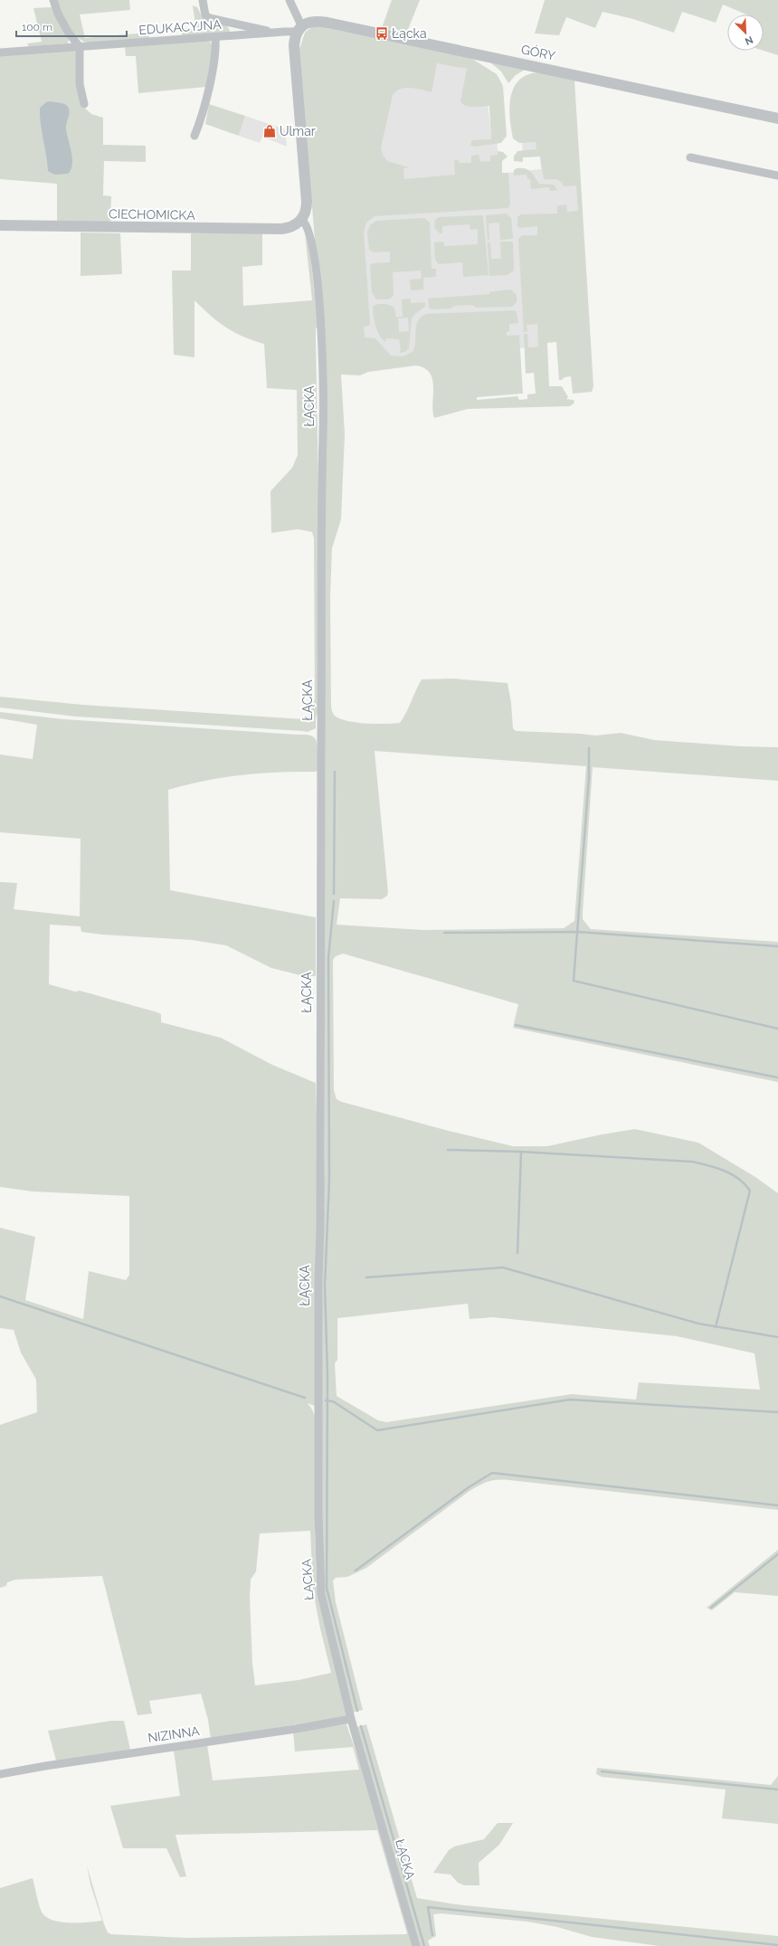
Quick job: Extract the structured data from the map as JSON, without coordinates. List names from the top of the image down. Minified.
{"streets":{"street":["EDUKACYJNA","GÓRY","CIECHOMICKA","ŁĄCKA","NIZINNA"]},"crossings":[["EDUKACYJNA","GÓRY"],["CIECHOMICKA","ŁĄCKA"],["ŁĄCKA","NIZINNA"]],"places":{"bus stop":["Łącka"],"shop":["Ulmar"]},"scale_bar":"100 m","north":"bottom right"}
